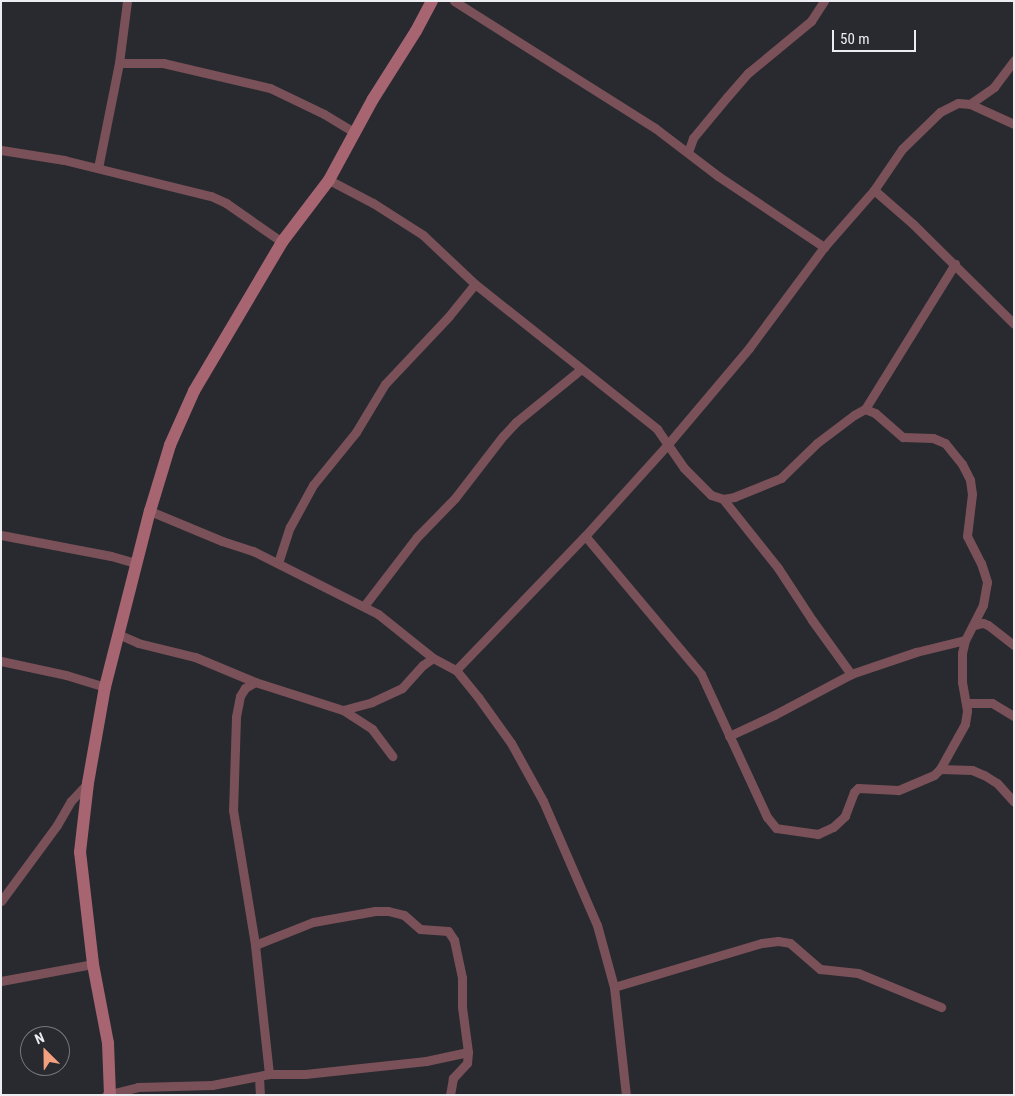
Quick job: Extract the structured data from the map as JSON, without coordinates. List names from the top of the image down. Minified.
{"scale_bar":"50 m","north":"top left"}
